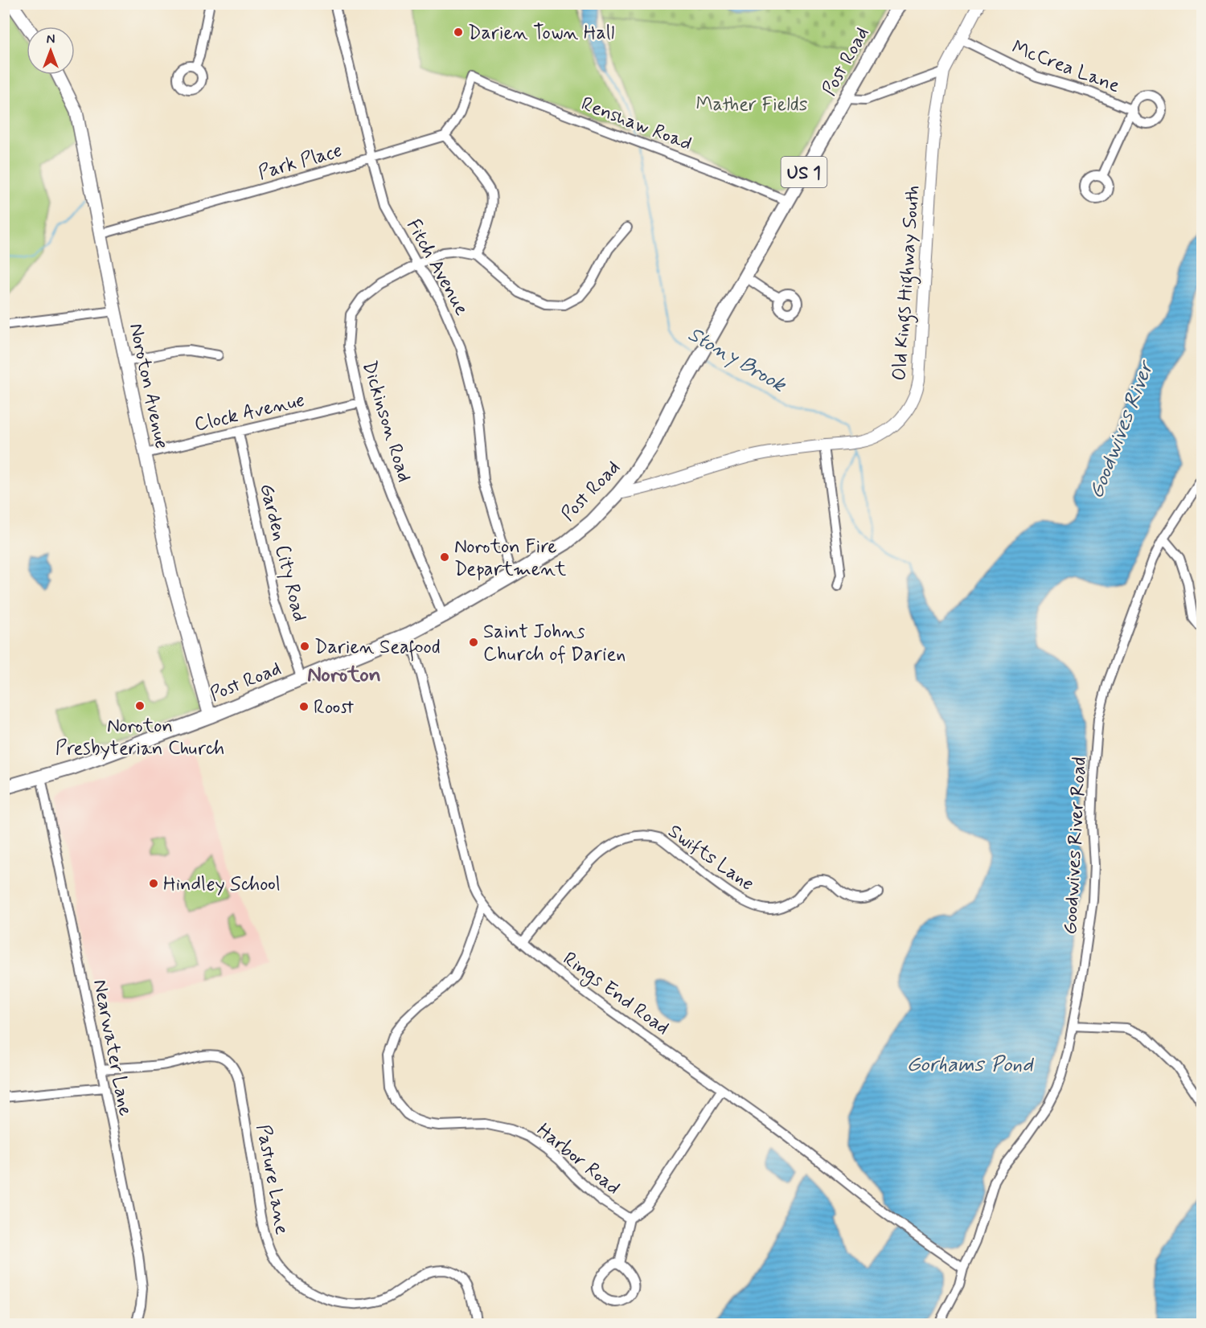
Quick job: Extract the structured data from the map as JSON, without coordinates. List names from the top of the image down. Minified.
{"streets":{"main road":["Post Road","US 1","Noroton Avenue"],"street":["McCrea Lane","Renshaw Road","Park Place","Fitch Avenue","Old Kings Highway South","Clock Avenue","Dickinson Road","Garden City Road","Goodwives River Road","Swifts Lane","Rings End Road","Nearwater Lane","Harbor Road","Pasture Lane"]},"crossings":[["Post Road","Renshaw Road"],["Post Road","Fitch Avenue"],["Post Road","Old Kings Highway South"],["Post Road","Noroton Avenue"],["Post Road","Dickinson Road"],["Post Road","Garden City Road"],["Post Road","Rings End Road"],["Post Road","Nearwater Lane"],["McCrea Lane","Old Kings Highway South"],["Renshaw Road","Park Place"],["Park Place","Fitch Avenue"],["Park Place","Noroton Avenue"],["Fitch Avenue","Dickinson Road"],["Noroton Avenue","Clock Avenue"],["Clock Avenue","Dickinson Road"],["Clock Avenue","Garden City Road"],["Goodwives River Road","Rings End Road"],["Swifts Lane","Rings End Road"],["Rings End Road","Harbor Road"],["Nearwater Lane","Pasture Lane"]],"districts":["Noroton"],"water":["Stony Brook","Goodwives River","Gorhams Pond"],"parks":["Mather Fields"],"places":["Darien Town Hall","Noroton Fire Department","Saint Johns Church of Darien","Darien Seafood","Noroton Presbyterian Church","Roost","Hindley School"],"north":"top"}
